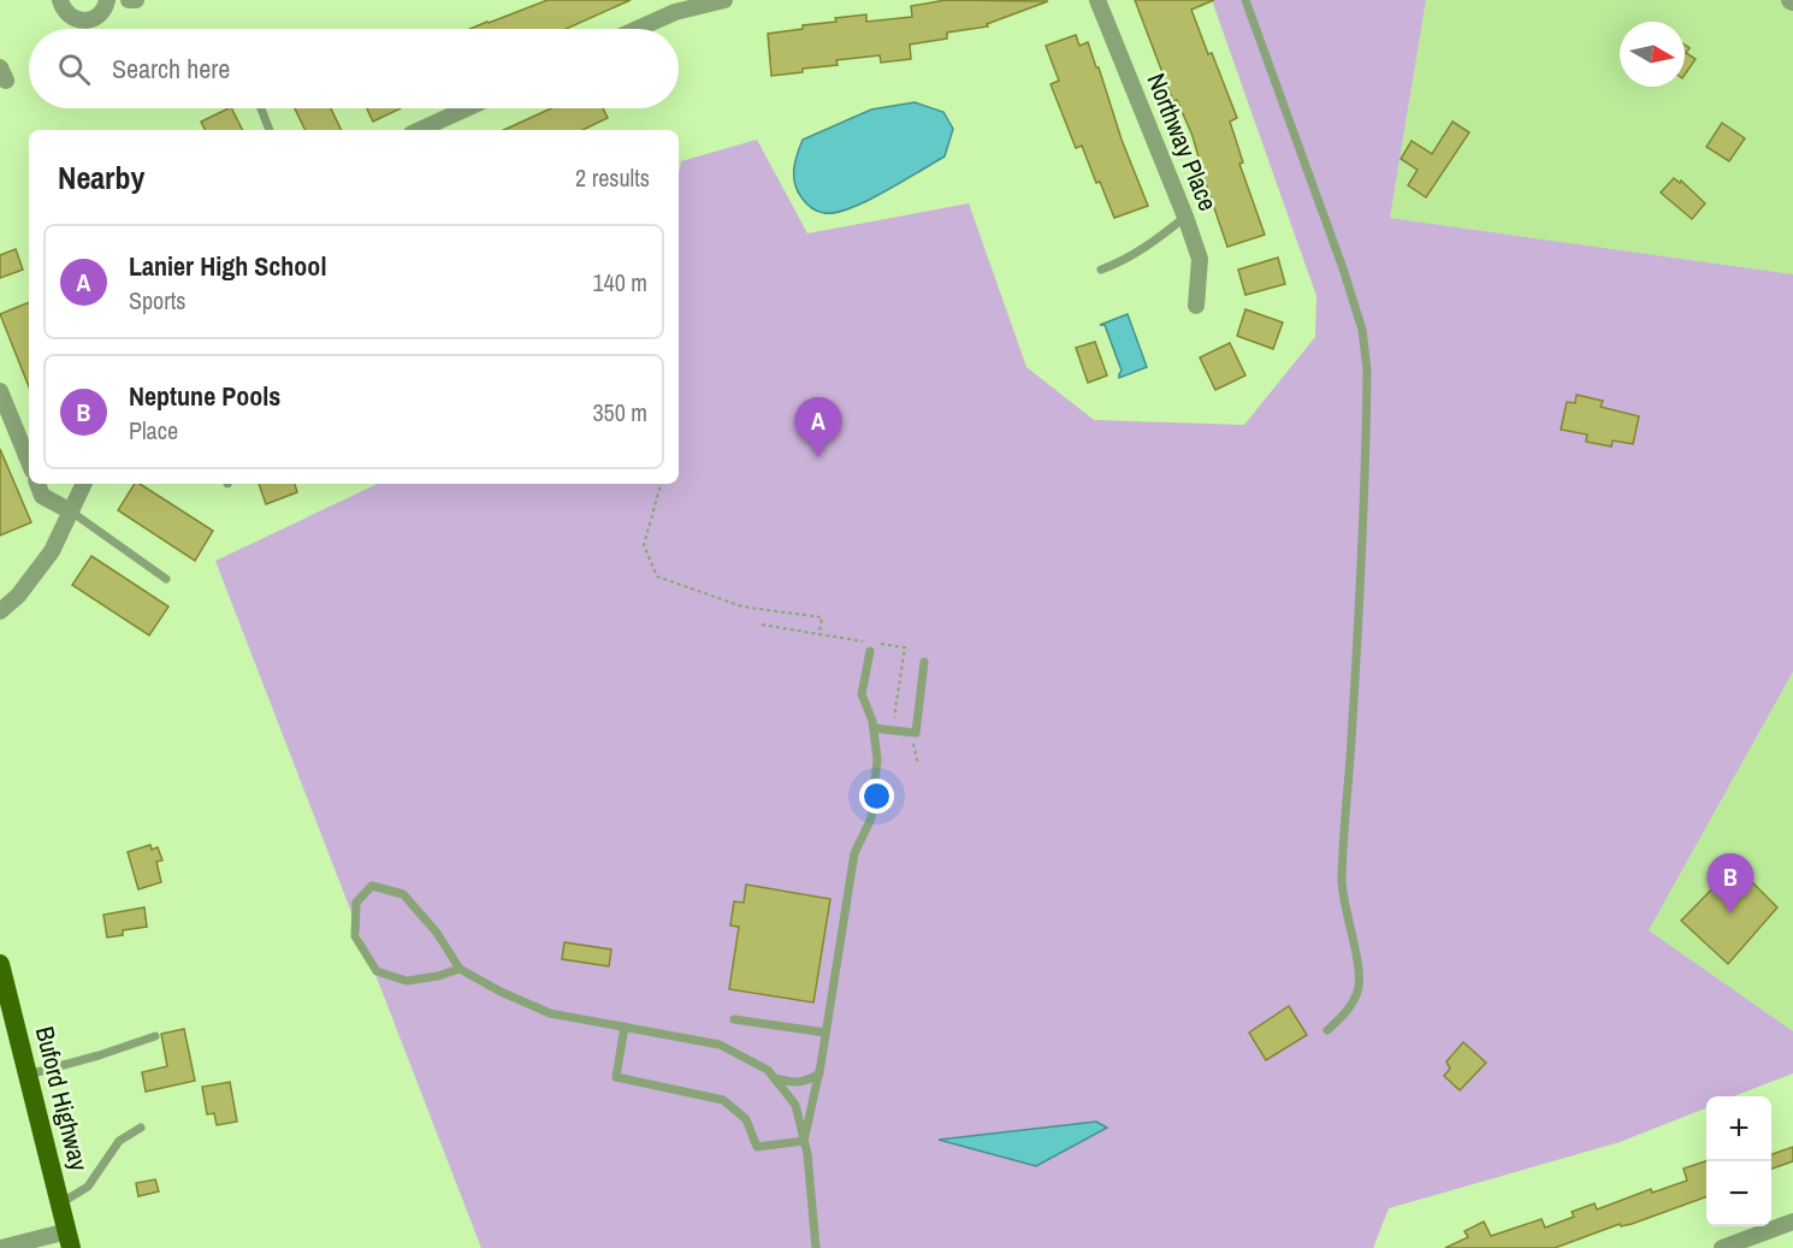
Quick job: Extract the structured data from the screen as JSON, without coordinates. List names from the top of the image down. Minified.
{"streets":{"main road":["Buford Highway"],"street":["Northway Place"]},"north":"right","page":{"search":"Search here","heading":["Nearby","2 results"],"list":[{"mark":"A","name":"Lanier High School","note":"Sports","value":"140 m"},{"mark":"B","name":"Neptune Pools","note":"Place","value":"350 m"}],"pins":["A","B"],"map_buttons":["+","−"]}}
